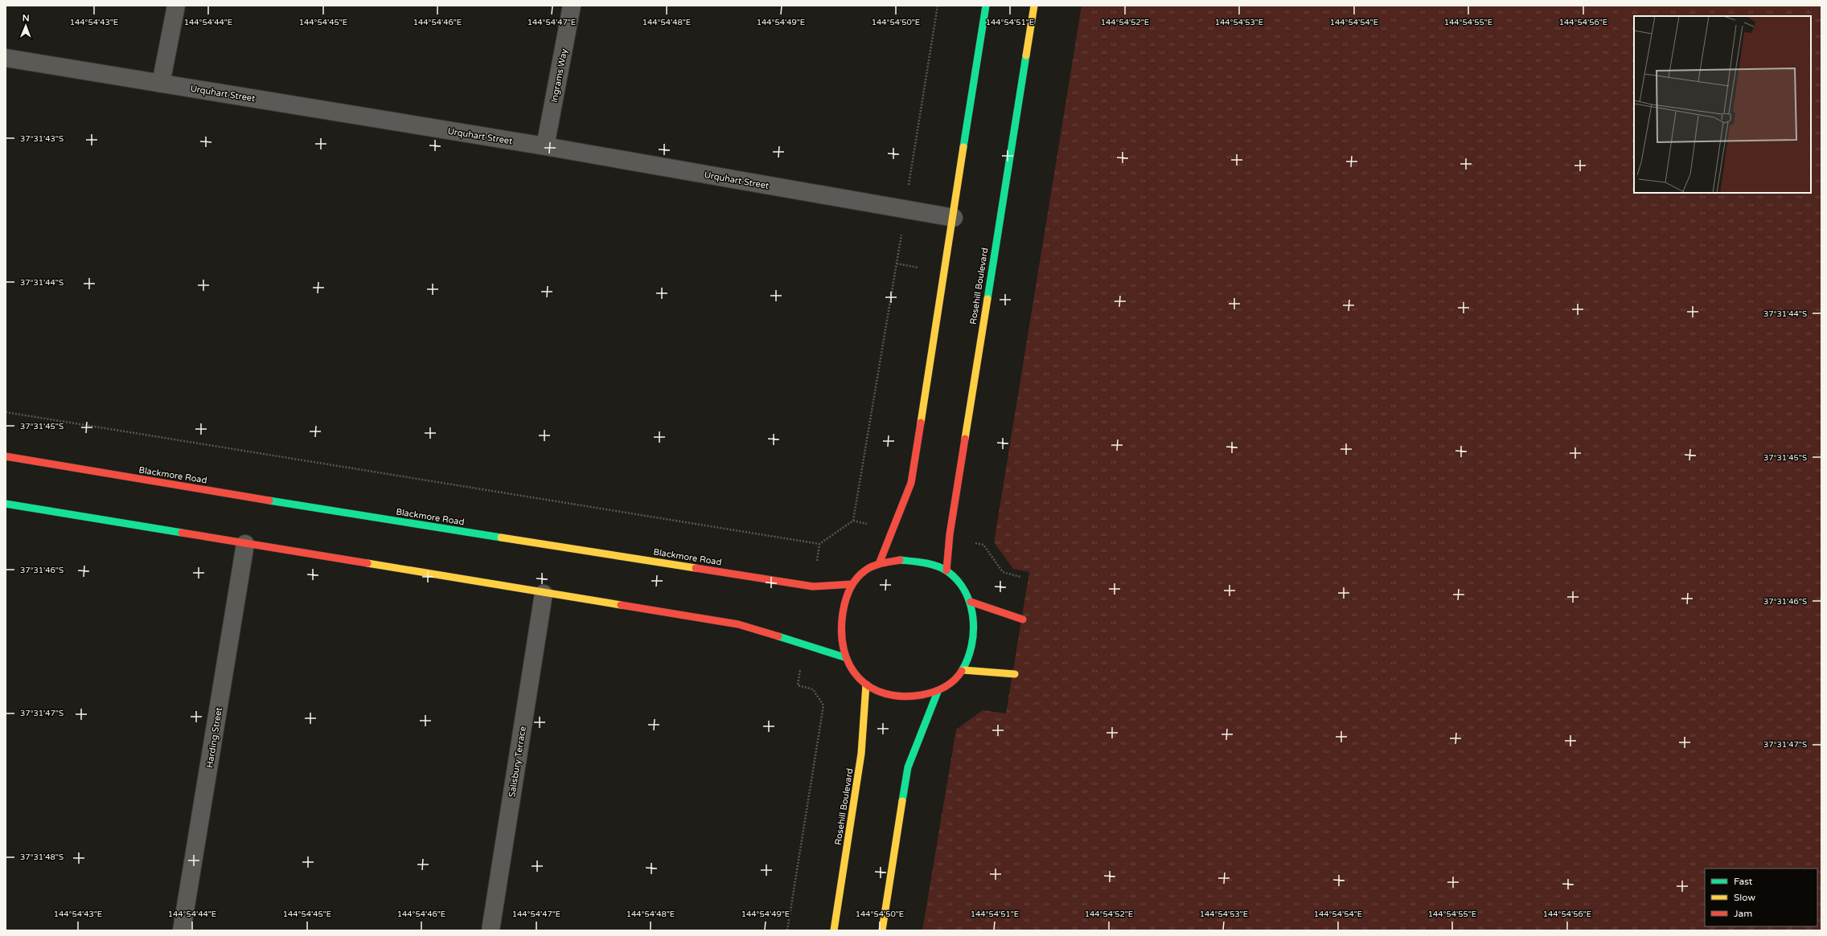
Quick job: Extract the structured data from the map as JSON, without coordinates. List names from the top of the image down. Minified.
{"streets":{"street":["Ingrams Way","Urquhart Street","Rosehill Boulevard","Blackmore Road","Harding Street","Salisbury Terrace"]},"crossings":[["Ingrams Way","Urquhart Street"]],"legend":["Fast","Slow","Jam"],"north":"top","coordinates":["144°54'43\"E","144°54'44\"E","144°54'45\"E","144°54'46\"E","144°54'47\"E","144°54'48\"E","144°54'49\"E","144°54'50\"E","144°54'51\"E","144°54'52\"E","144°54'53\"E","144°54'54\"E","144°54'55\"E","144°54'56\"E","37°31'43\"S","37°31'44\"S","37°31'45\"S","37°31'46\"S","37°31'47\"S","37°31'48\"S"]}
